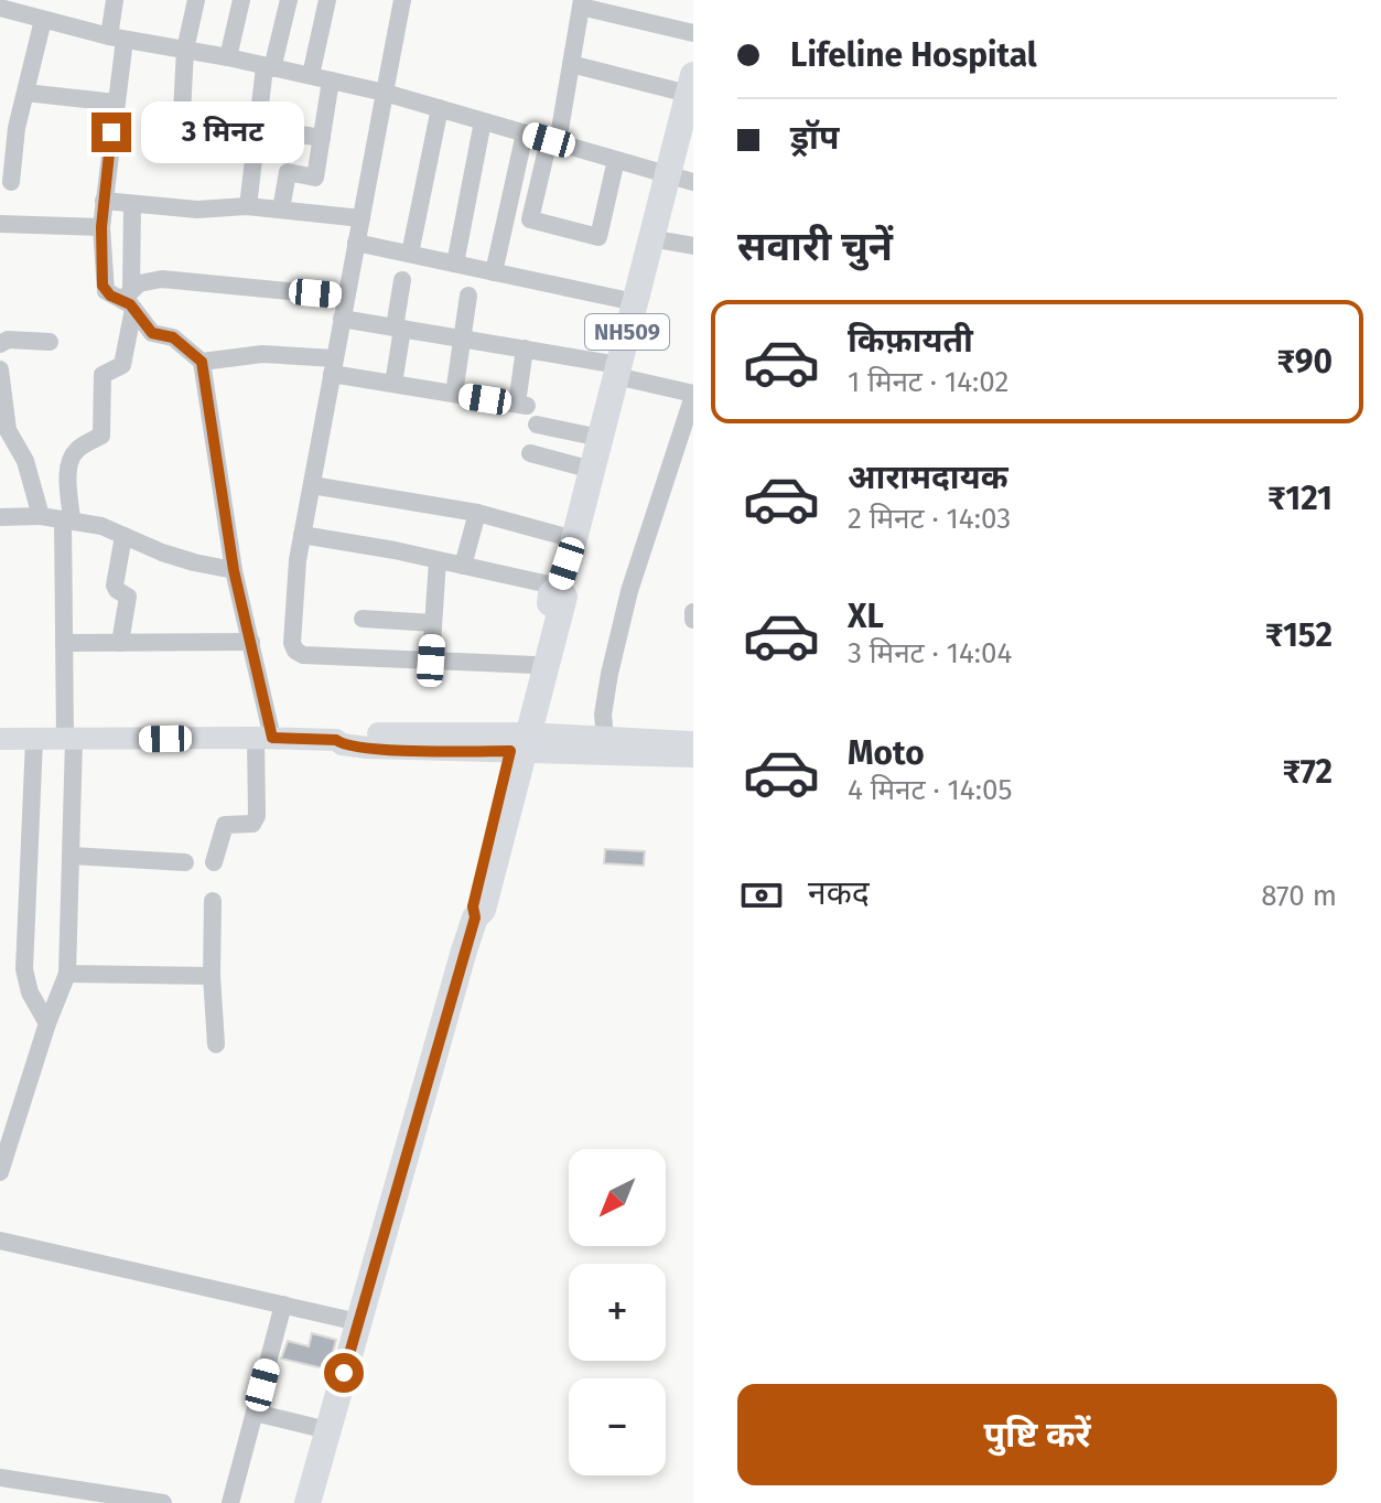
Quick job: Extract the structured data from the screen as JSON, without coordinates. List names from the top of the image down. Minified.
{"streets":{"highway":["NH509"]},"north":"bottom left","page":{"banner":["Lifeline Hospital","ड्रॉप"],"bubble":"3 मिनट","heading":"सवारी चुनें","list":[{"name":"किफ़ायती","note":"1 मिनट · 14:02","value":"₹90"},{"name":"आरामदायक","note":"2 मिनट · 14:03","value":"₹121"},{"name":"XL","note":"3 मिनट · 14:04","value":"₹152"},{"name":"Moto","note":"4 मिनट · 14:05","value":"₹72"}],"pay":["नकद","870 m"],"map_buttons":["+","−"],"buttons":"पुष्टि करें"}}
